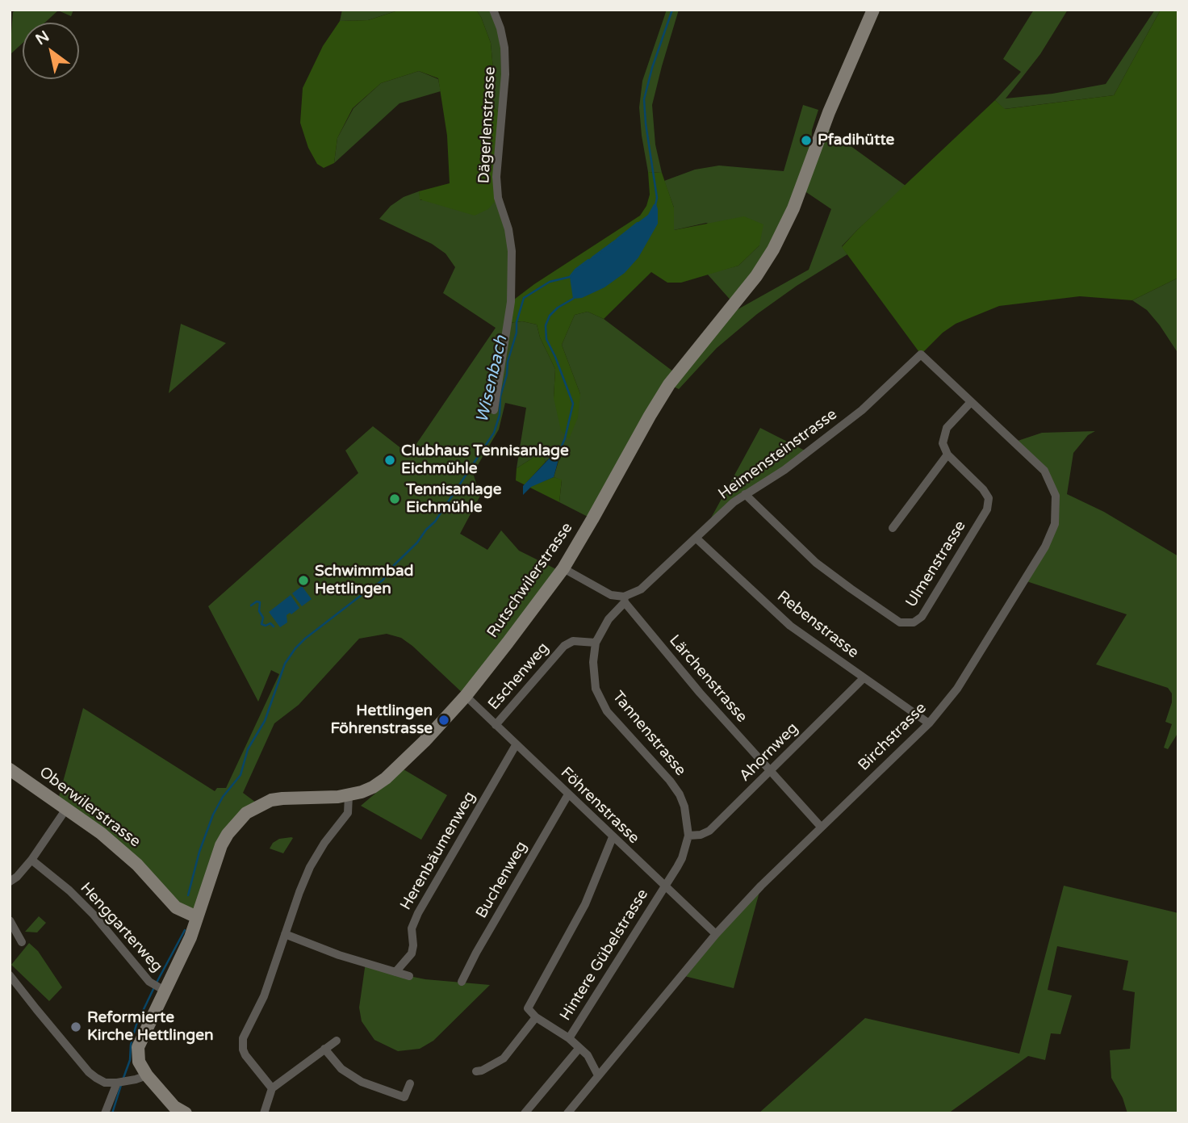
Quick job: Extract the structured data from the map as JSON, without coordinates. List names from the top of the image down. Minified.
{"streets":{"street":["Dägerlenstrasse","Heimensteinstrasse","Ulmenstrasse","Rutschwilerstrasse","Rebenstrasse","Eschenweg","Lärchenstrasse","Tannenstrasse","Birchstrasse","Ahornweg","Föhrenstrasse","Oberwilerstrasse","Herenbäumenweg","Buchenweg","Henggarterweg","Hintere Gübelstrasse"]},"crossings":[["Heimensteinstrasse","Ulmenstrasse"],["Heimensteinstrasse","Rebenstrasse"],["Heimensteinstrasse","Lärchenstrasse"],["Heimensteinstrasse","Tannenstrasse"],["Heimensteinstrasse","Birchstrasse"],["Rutschwilerstrasse","Föhrenstrasse"],["Rutschwilerstrasse","Oberwilerstrasse"],["Rutschwilerstrasse","Henggarterweg"],["Rebenstrasse","Birchstrasse"],["Rebenstrasse","Ahornweg"],["Eschenweg","Tannenstrasse"],["Eschenweg","Föhrenstrasse"],["Lärchenstrasse","Tannenstrasse"],["Lärchenstrasse","Birchstrasse"],["Lärchenstrasse","Ahornweg"],["Tannenstrasse","Ahornweg"],["Tannenstrasse","Föhrenstrasse"],["Tannenstrasse","Hintere Gübelstrasse"],["Birchstrasse","Föhrenstrasse"],["Föhrenstrasse","Herenbäumenweg"],["Föhrenstrasse","Buchenweg"],["Föhrenstrasse","Hintere Gübelstrasse"]],"water":["Wisenbach"],"places":["Pfadihütte","Clubhaus Tennisanlage Eichmühle","Tennisanlage Eichmühle","Schwimmbad Hettlingen","Hettlingen Föhrenstrasse","Reformierte Kirche Hettlingen"],"north":"top left"}
